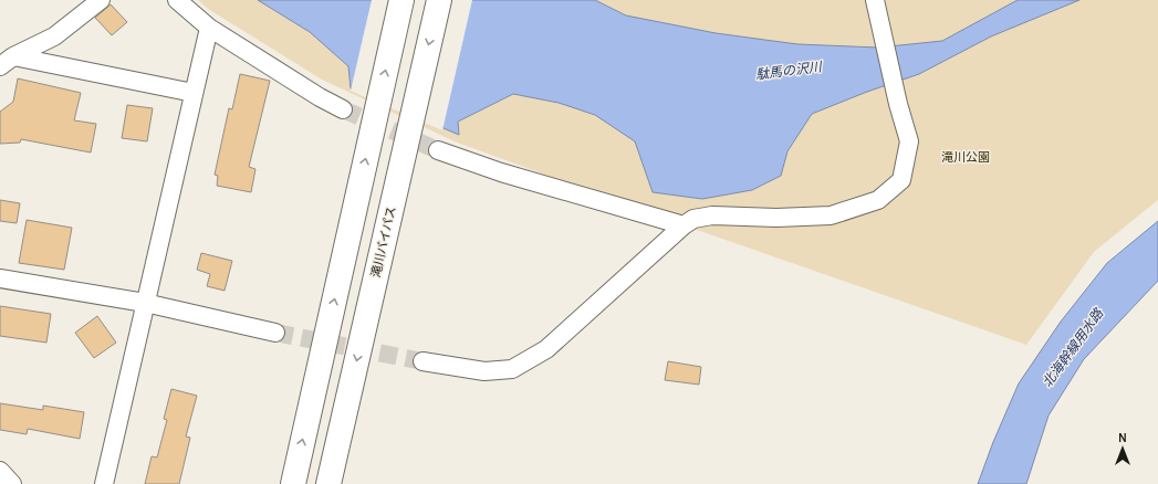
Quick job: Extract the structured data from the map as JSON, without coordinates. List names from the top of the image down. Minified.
{"streets":{"highway":["滝川バイパス"]},"water":["駄馬の沢川","北海幹線用水路"],"parks":["滝川公園"],"north":"top"}
